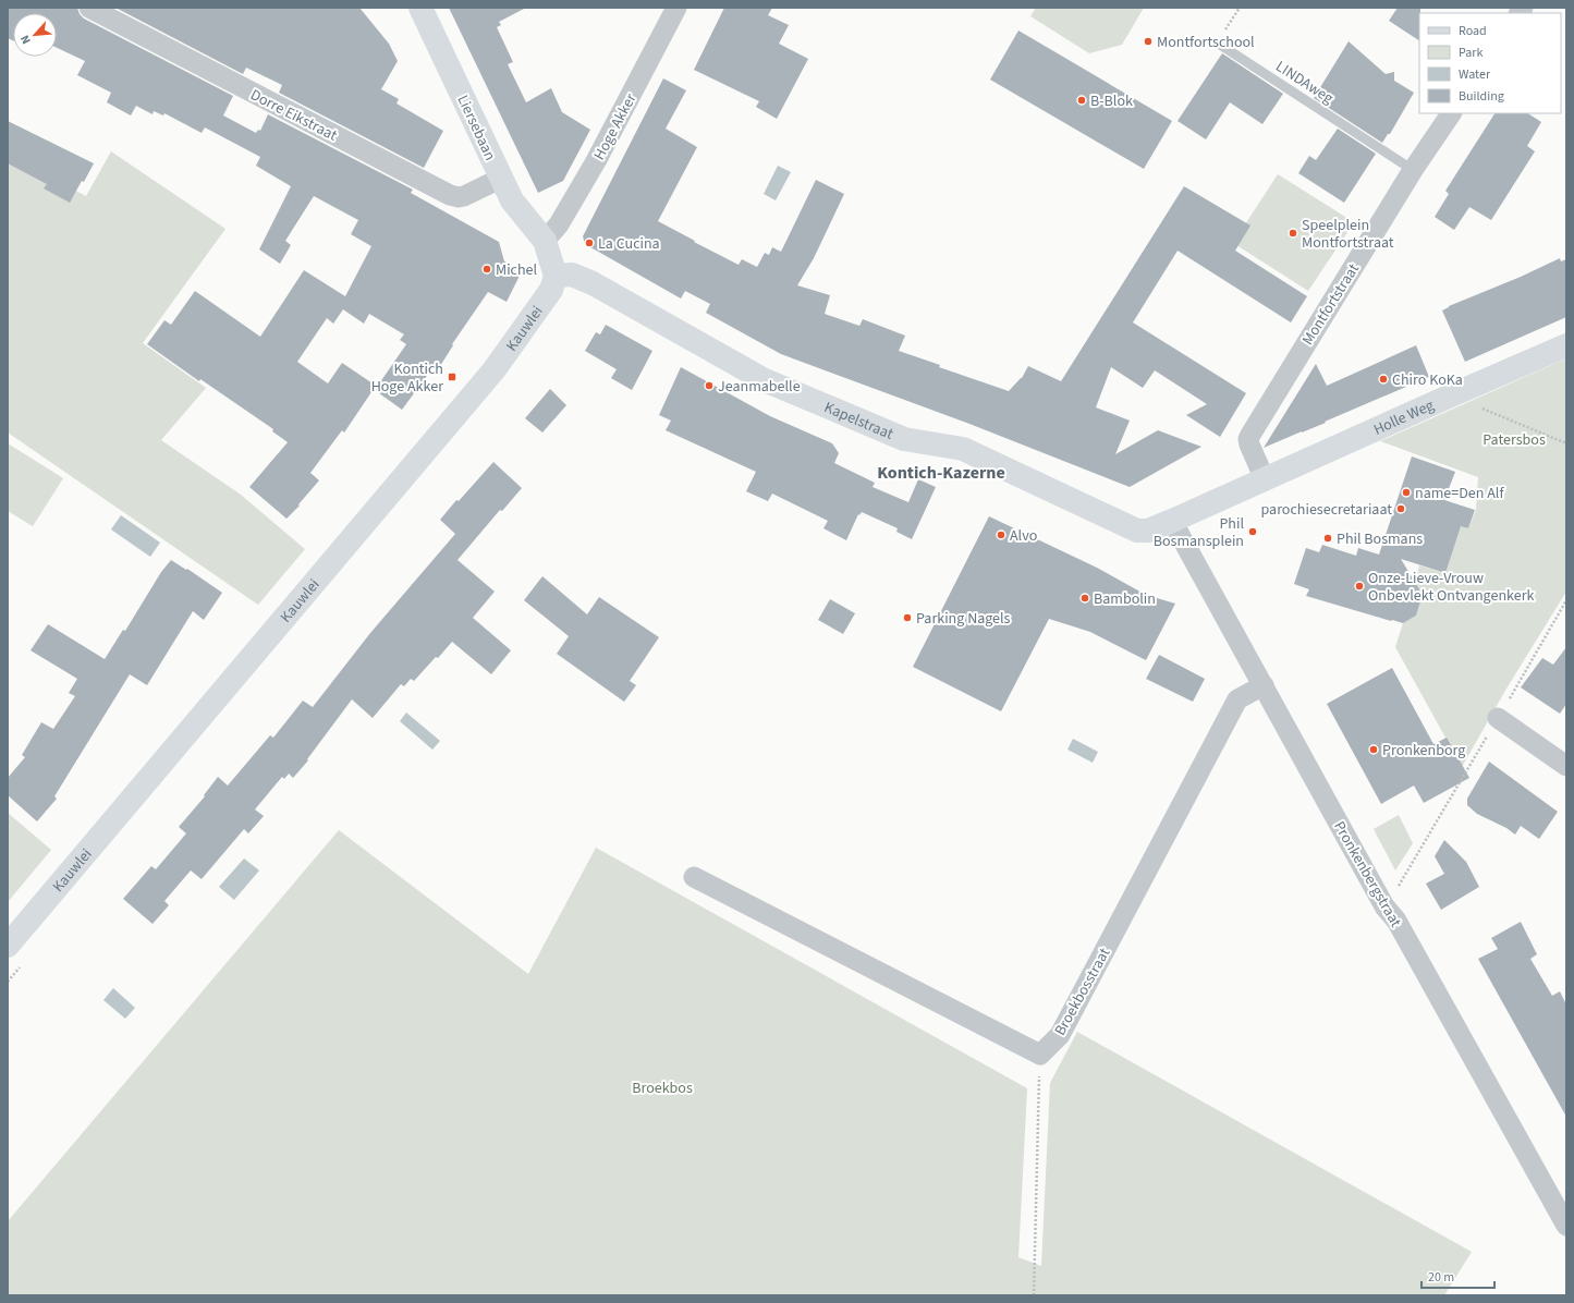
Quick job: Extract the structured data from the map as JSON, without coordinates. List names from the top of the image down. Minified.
{"streets":{"street":["Dorre Eikstraat","Hoge Akker","Liersebaan","Montfortstraat","Kauwlei","Holle Weg","Kapelstraat","Pronkenbergstraat","Broekbosstraat"],"lane":["LINDAweg"]},"crossings":[["LINDAweg","Montfortstraat"],["Dorre Eikstraat","Liersebaan"],["Hoge Akker","Liersebaan"],["Montfortstraat","Holle Weg"],["Montfortstraat","Kapelstraat"],["Kauwlei","Kapelstraat"],["Holle Weg","Kapelstraat"],["Kapelstraat","Pronkenbergstraat"],["Pronkenbergstraat","Broekbosstraat"]],"districts":["Kontich-Kazerne"],"parks":["Patersbos","Broekbos"],"places":{"other":["Montfortschool","B-Blok","Speelplein Montfortstraat","La Cucina","Michel","Chiro KoKa","Jeanmabelle","name=Den Alf","parochiesecretariaat","Phil Bosmansplein","Alvo","Phil Bosmans","Onze-Lieve-Vrouw Onbevlekt Ontvangenkerk","Bambolin","Parking Nagels","Pronkenborg"],"transit":["Kontich Hoge Akker"]},"legend":["Road","Park","Water","Building"],"scale_bar":"20 m","north":"bottom left"}
